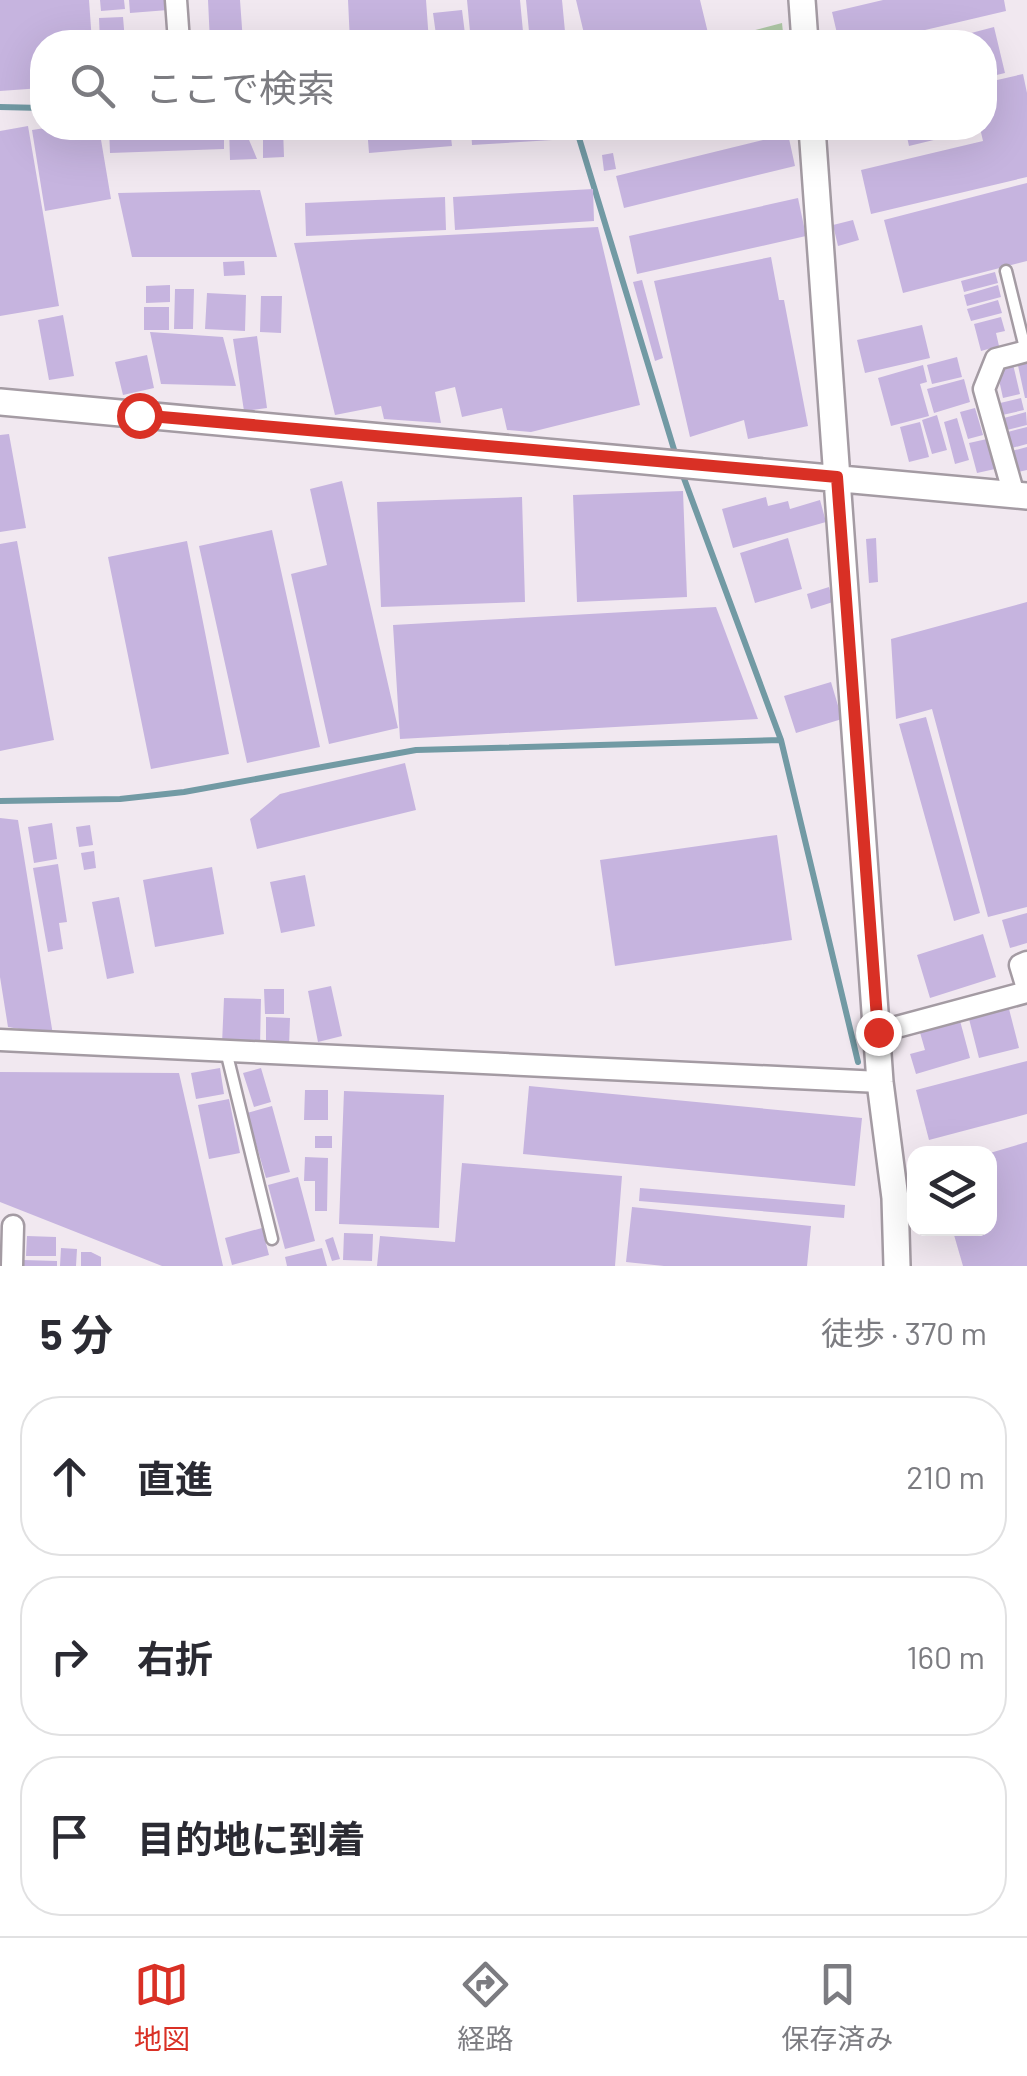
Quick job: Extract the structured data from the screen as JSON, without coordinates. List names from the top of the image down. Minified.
{"page":{"search":"ここで検索","heading":["5 分","徒歩 · 370 m"],"list":[["直進","210 m"],["右折","160 m"],"目的地に到着"],"nav":["地図","経路","保存済み"]}}
